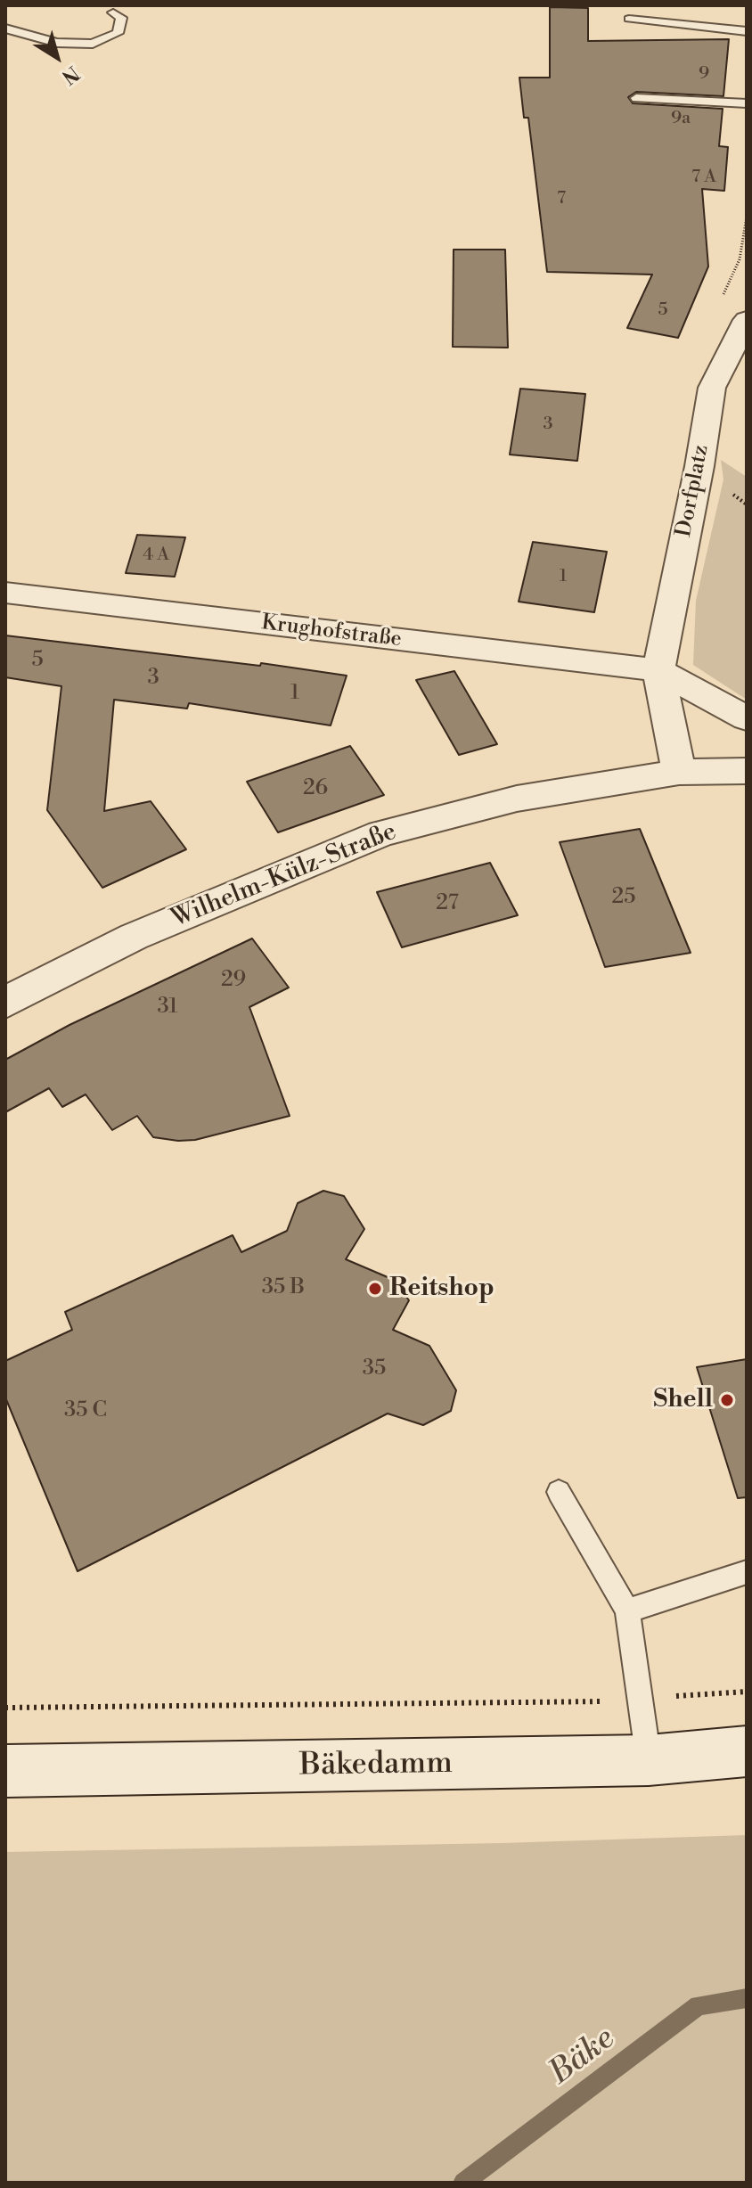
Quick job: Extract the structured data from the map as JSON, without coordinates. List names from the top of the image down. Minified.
{"streets":{"street":["Dorfplatz","Krughofstraße","Wilhelm-Külz-Straße","Bäkedamm"]},"crossings":[["Dorfplatz","Krughofstraße"],["Dorfplatz","Wilhelm-Külz-Straße"]],"water":["Bäke"],"places":["Reitshop","Shell"],"house_numbers":["9","9a","7 A","7","5","3","4 A","1","5","3","1","26","25","27","29","31","35 B","35","35 C"],"north":"bottom right"}
